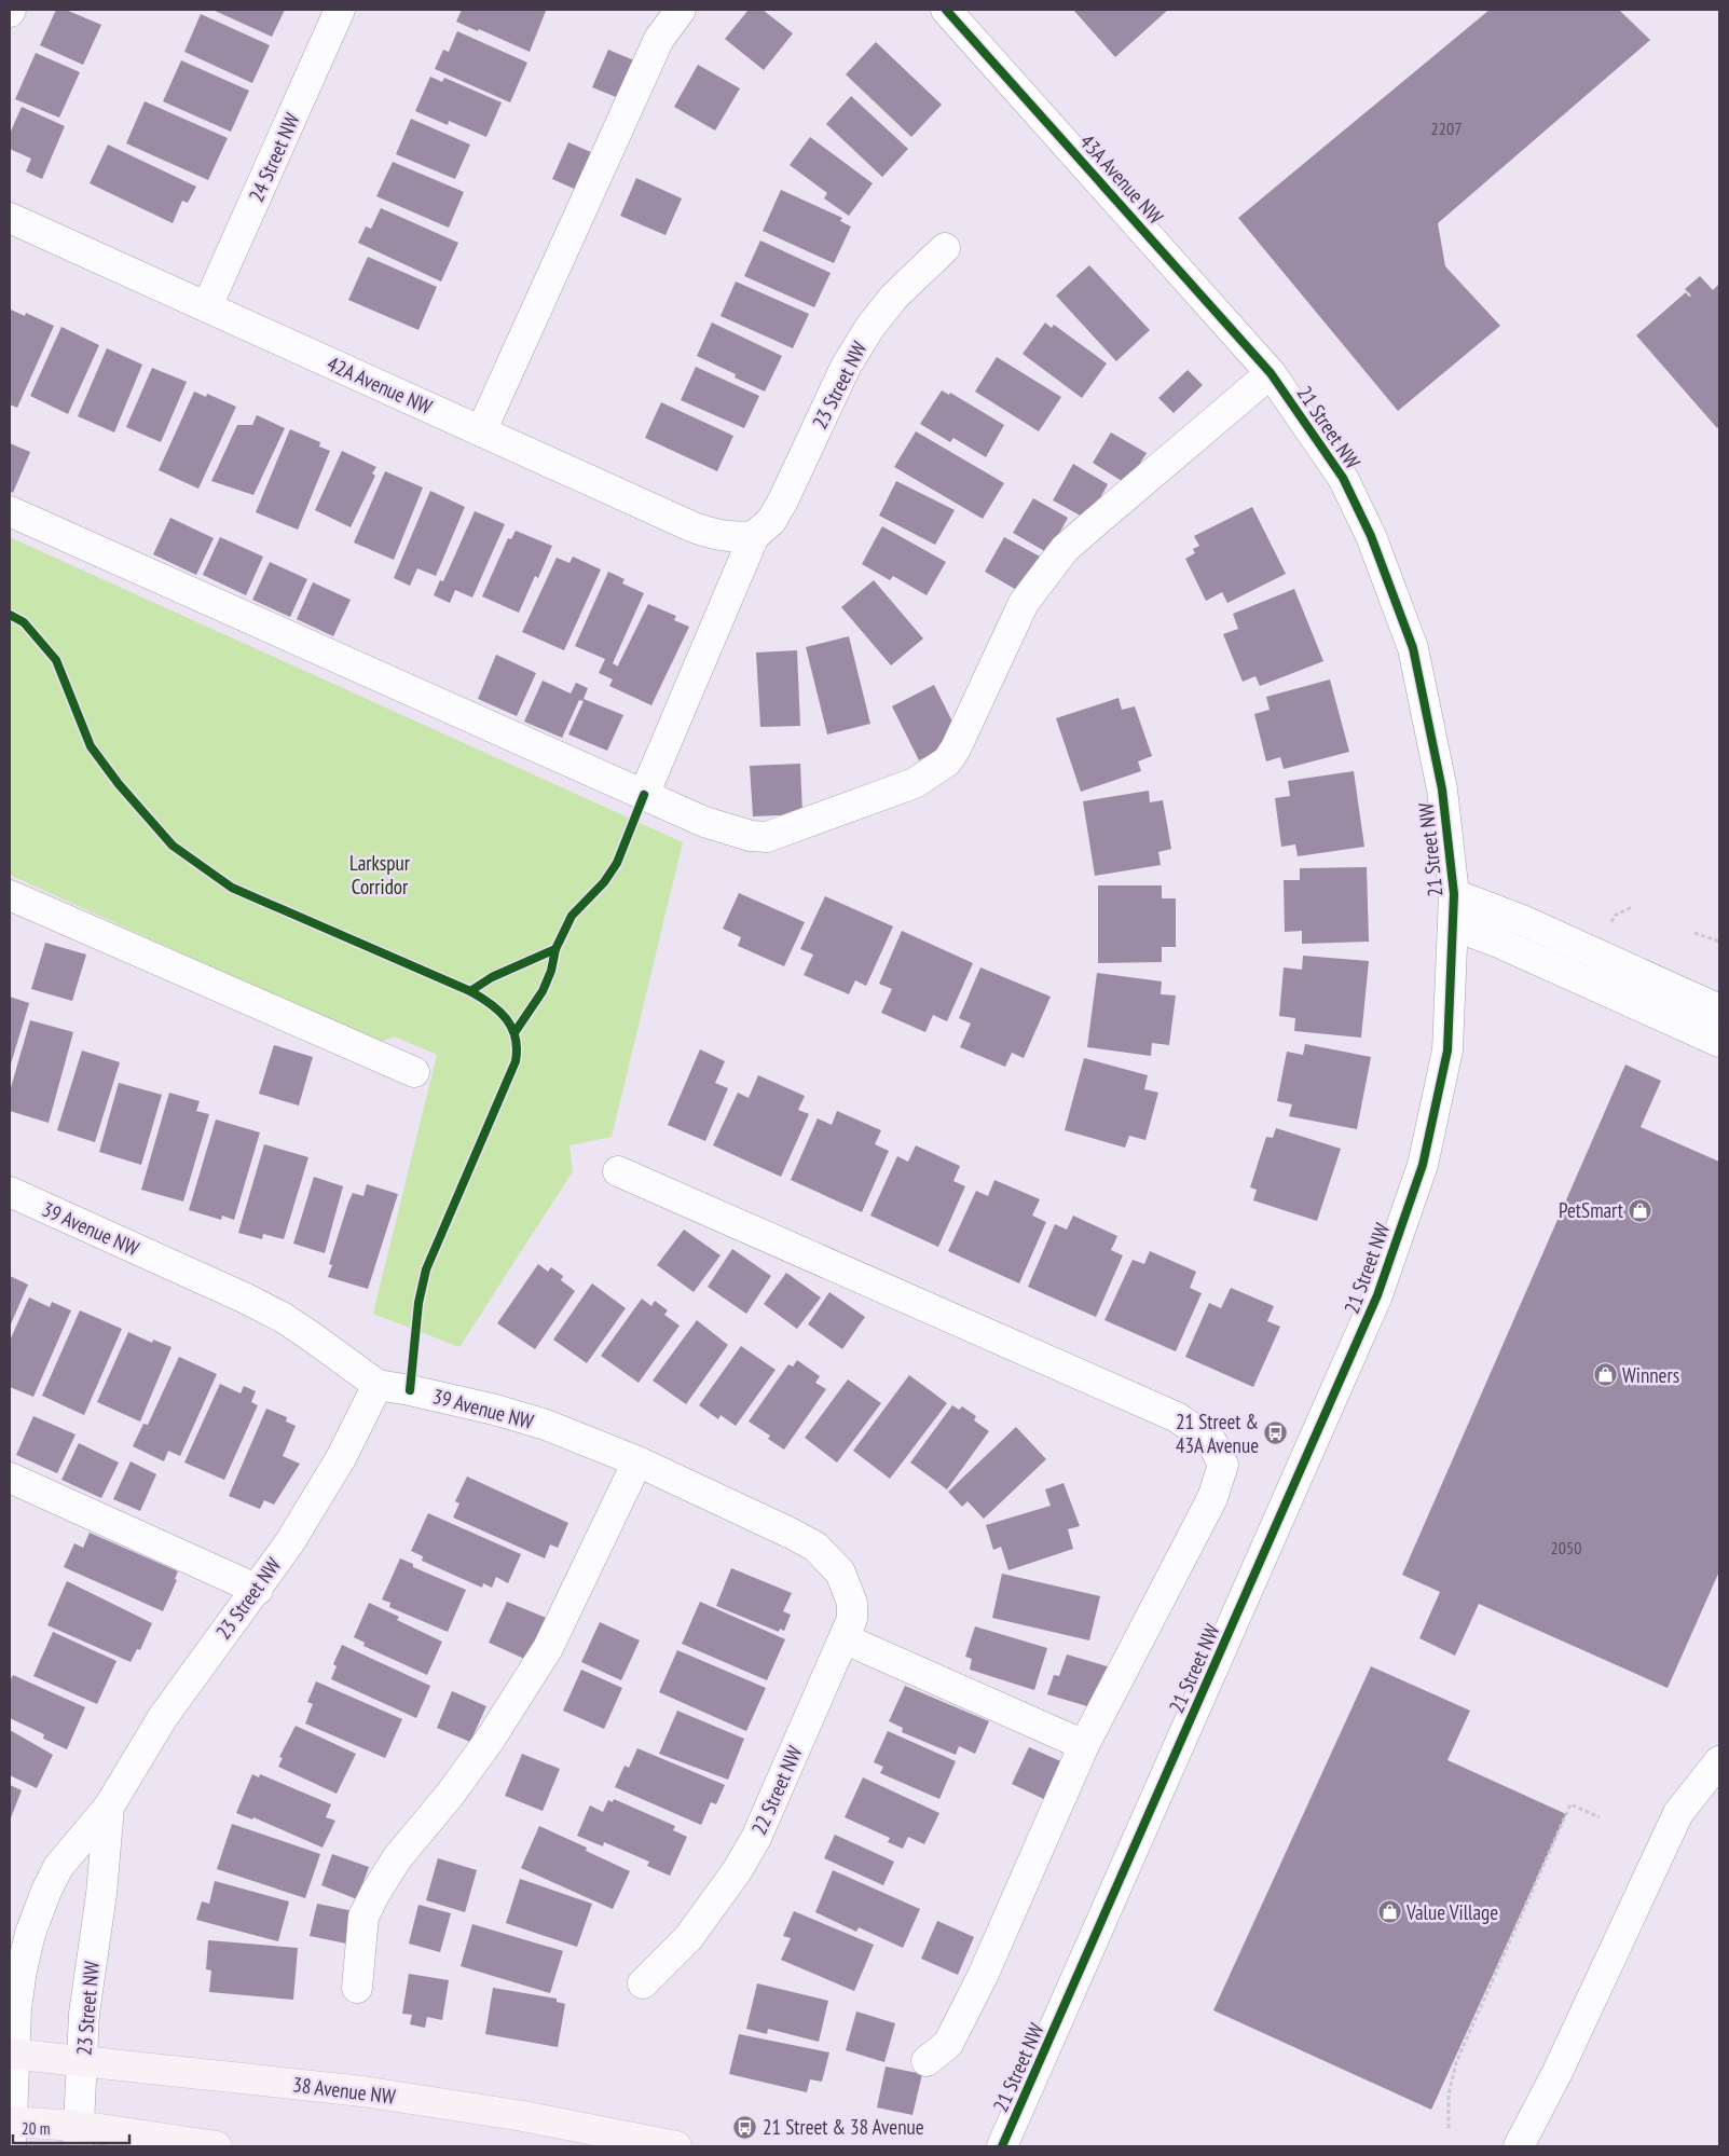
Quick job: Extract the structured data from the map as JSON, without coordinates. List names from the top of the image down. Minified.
{"streets":{"main road":["38 Avenue NW"],"street":["24 Street NW","43A Avenue NW","42A Avenue NW","23 Street NW","21 Street NW","39 Avenue NW","22 Street NW"]},"crossings":[["24 Street NW","42A Avenue NW"],["43A Avenue NW","21 Street NW"],["42A Avenue NW","23 Street NW"],["23 Street NW","39 Avenue NW"],["23 Street NW","38 Avenue NW"],["39 Avenue NW","22 Street NW"]],"parks":["Larkspur Corridor"],"places":{"shop":["PetSmart","Winners","Value Village"],"bus stop":["21 Street & 43A Avenue","21 Street & 38 Avenue"]},"house_numbers":["2207","2050"],"scale_bar":"20 m"}
